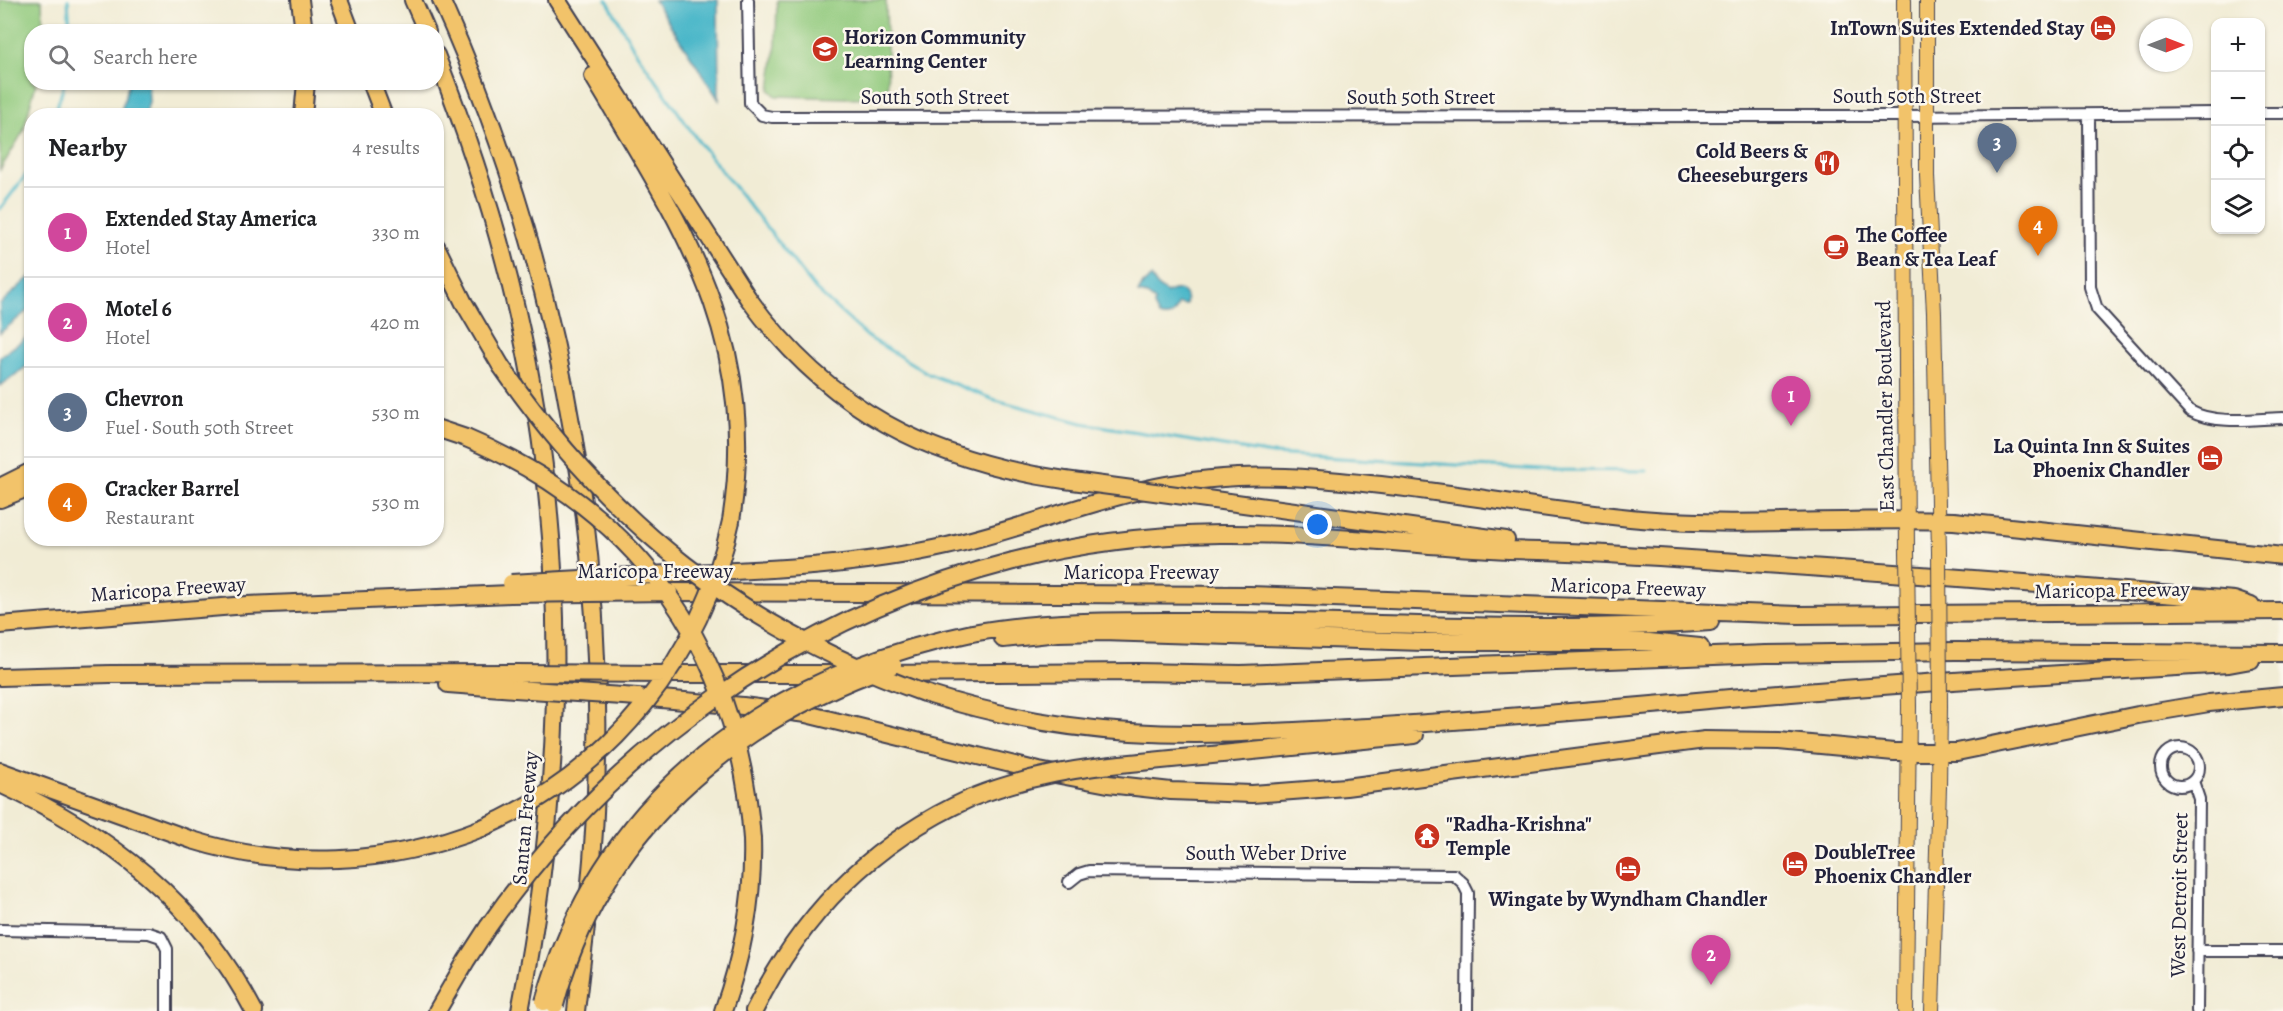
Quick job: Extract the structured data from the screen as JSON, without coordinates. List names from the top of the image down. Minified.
{"streets":{"highway":["Maricopa Freeway","Santan Freeway"],"main road":["East Chandler Boulevard"],"street":["South 50th Street","South Weber Drive","West Detroit Street"]},"crossings":[["South 50th Street","East Chandler Boulevard"]],"places":{"hotel":["InTown Suites Extended Stay","La Quinta Inn & Suites Phoenix Chandler","DoubleTree Phoenix Chandler","Wingate by Wyndham Chandler"],"school or university":["Horizon Community Learning Center"],"restaurant":["Cold Beers & Cheeseburgers"],"cafe":["The Coffee Bean & Tea Leaf"],"temple":["\"Radha-Krishna\" Temple"]},"north":"right","page":{"map_buttons":["+","−"],"search":"Search here","heading":["Nearby","4 results"],"pins":["3","4","1","2"],"list":[{"mark":"1","name":"Extended Stay America","note":"Hotel","value":"330 m"},{"mark":"2","name":"Motel 6","note":"Hotel","value":"420 m"},{"mark":"3","name":"Chevron","note":"Fuel · South 50th Street","value":"530 m"},{"mark":"4","name":"Cracker Barrel","note":"Restaurant","value":"530 m"}]}}
